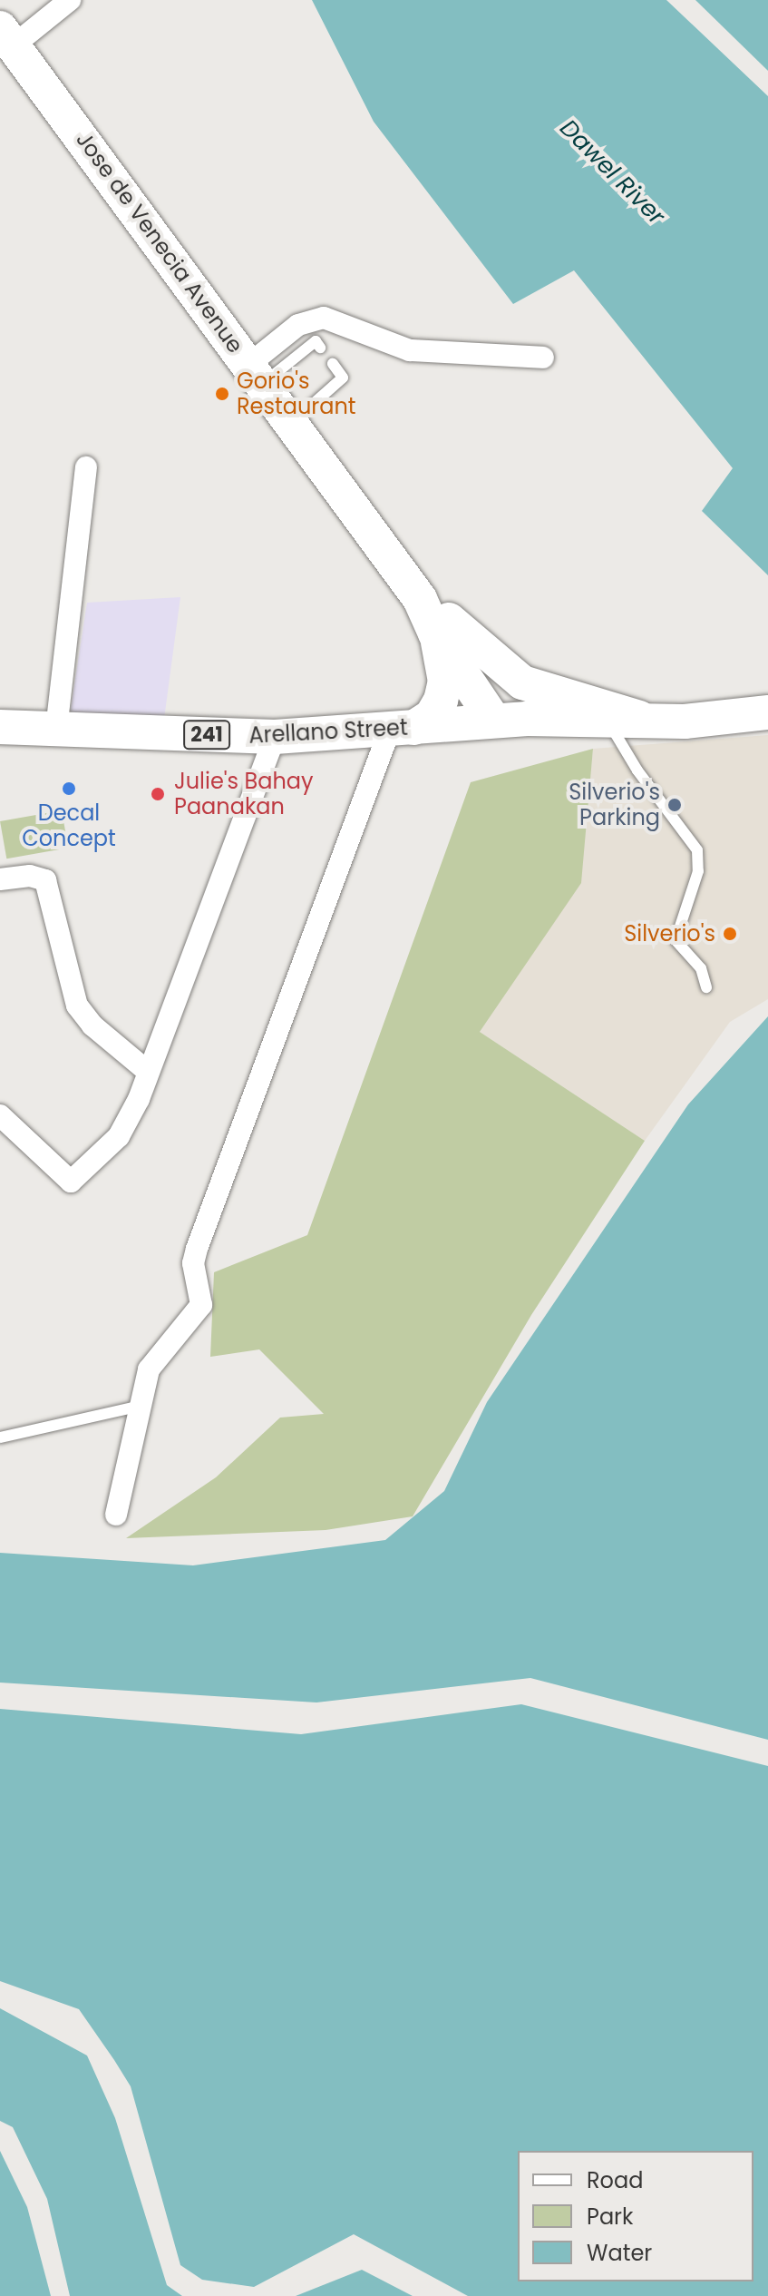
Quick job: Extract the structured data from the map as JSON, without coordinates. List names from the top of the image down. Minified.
{"streets":{"main road":["Jose de Venecia Avenue","Arellano Street","241"]},"crossings":[["Jose de Venecia Avenue","Arellano Street"],["Jose de Venecia Avenue","241"],["Arellano Street","241"]],"water":["Dawel River"],"places":["Gorio's Restaurant","Decal Concept","Julie's Bahay Paanakan","Silverio's Parking","Silverio's"],"legend":["Road","Park","Water"]}
